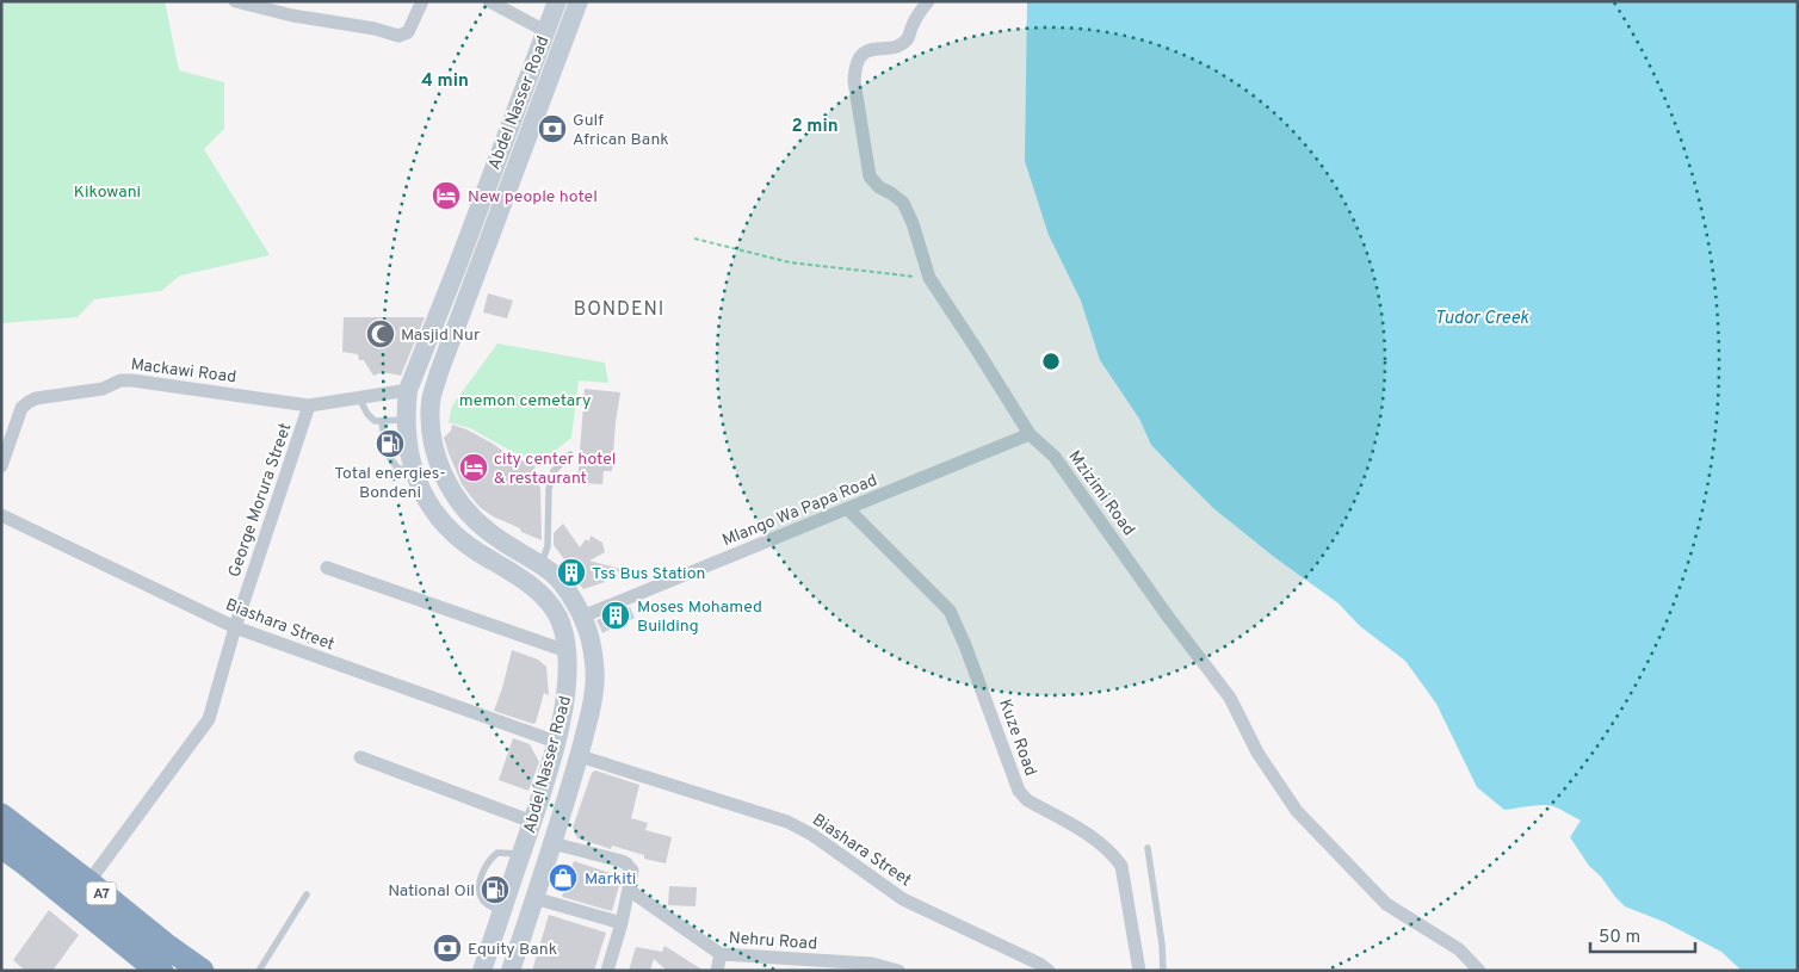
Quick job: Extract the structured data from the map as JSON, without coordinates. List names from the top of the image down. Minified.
{"streets":{"highway":["A7"],"main road":["Abdel Nasser Road"],"street":["Mackawi Road","Mzizimi Road","George Morura Street","Mlango Wa Papa Road","Biashara Street","Kuze Road","Nehru Road"]},"crossings":[["Abdel Nasser Road","Mackawi Road"],["Abdel Nasser Road","Mlango Wa Papa Road"],["Abdel Nasser Road","Biashara Street"],["Mackawi Road","George Morura Street"],["Mzizimi Road","Mlango Wa Papa Road"],["George Morura Street","Biashara Street"],["George Morura Street","A7"],["Mlango Wa Papa Road","Kuze Road"]],"districts":["BONDENI"],"water":["Tudor Creek"],"parks":["Kikowani","memon cemetary"],"places":{"bank":["Gulf African Bank","Equity Bank"],"hotel":["New people hotel","city center hotel & restaurant"],"mosque":["Masjid Nur"],"fuel station":["Total energies- Bondeni","National Oil"],"building":["Tss Bus Station","Moses Mohamed Building"],"shop":["Markiti"]},"scale_bar":"50 m","rings":["4 min","2 min"]}
